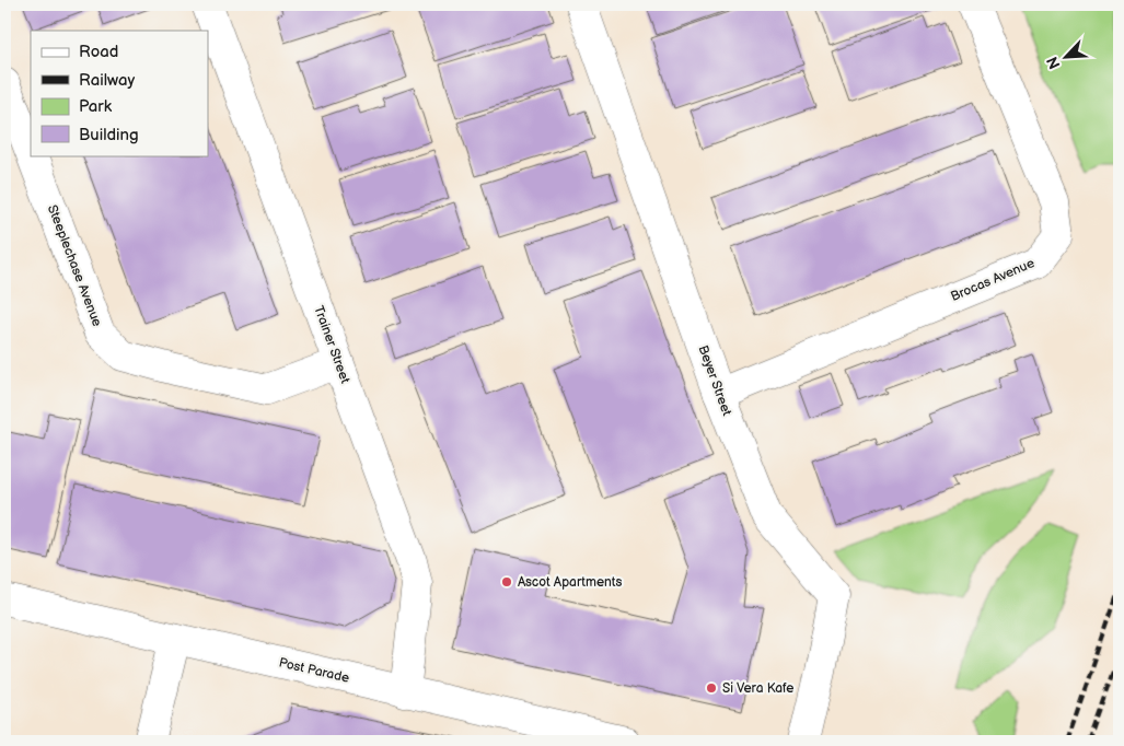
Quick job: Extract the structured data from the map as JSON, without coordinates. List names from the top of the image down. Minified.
{"streets":{"street":["Steeplechase Avenue","Brocas Avenue","Trainer Street","Beyer Street","Post Parade"]},"crossings":[["Steeplechase Avenue","Trainer Street"],["Brocas Avenue","Beyer Street"],["Trainer Street","Post Parade"]],"places":["Ascot Apartments","Si Vera Kafe"],"legend":["Road","Railway","Park","Building"],"north":"bottom left"}
